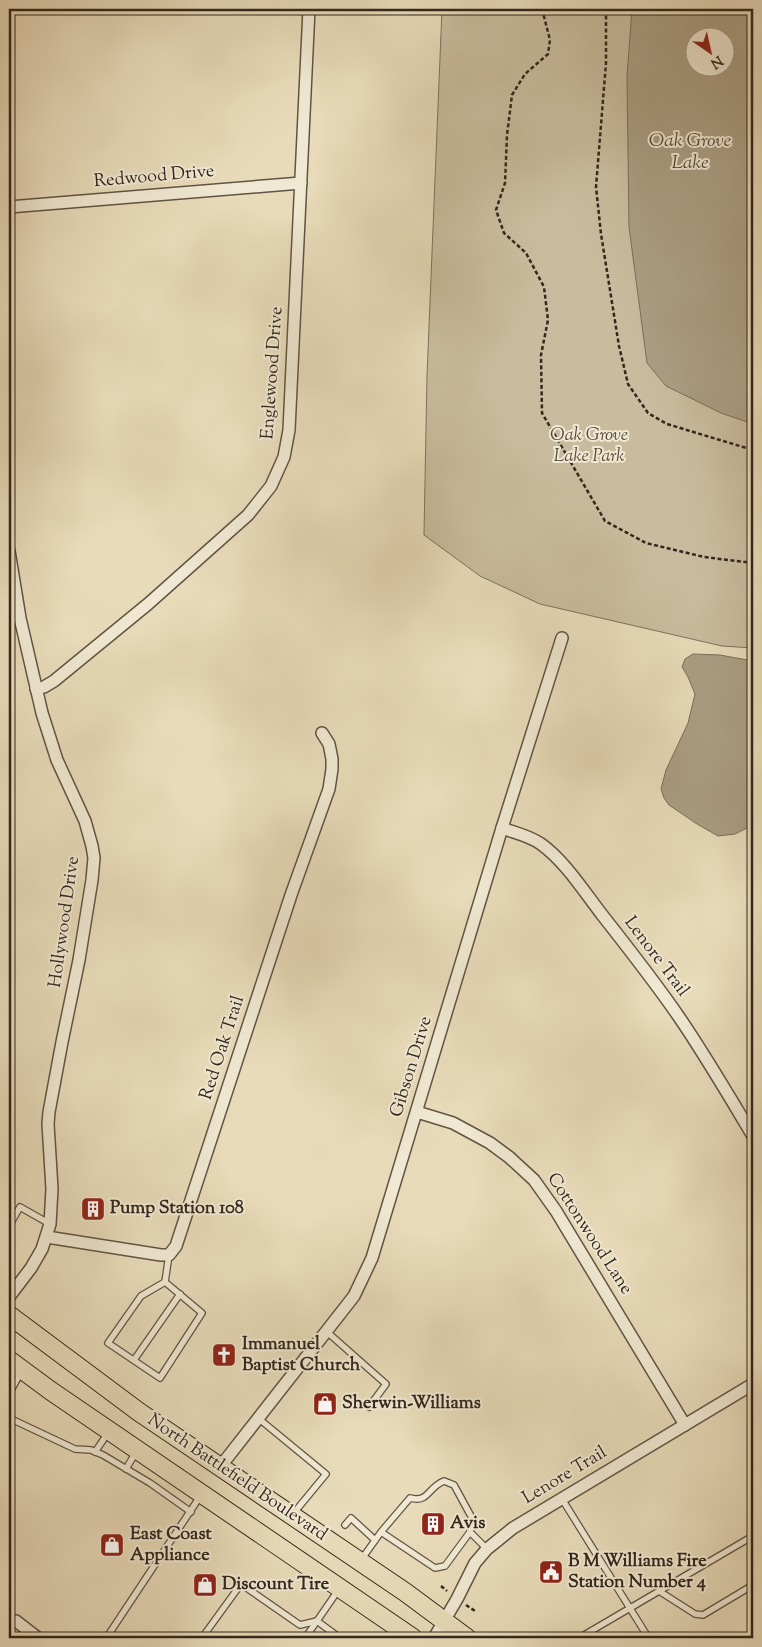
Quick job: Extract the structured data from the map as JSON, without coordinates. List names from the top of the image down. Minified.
{"streets":{"main road":["North Battlefield Boulevard"],"street":["Redwood Drive","Englewood Drive","Hollywood Drive","Lenore Trail","Red Oak Trail","Gibson Drive","Cottonwood Lane"]},"crossings":[["Redwood Drive","Englewood Drive"],["Englewood Drive","Hollywood Drive"],["Lenore Trail","Gibson Drive"],["Lenore Trail","Cottonwood Lane"],["Lenore Trail","North Battlefield Boulevard"],["Gibson Drive","Cottonwood Lane"],["Gibson Drive","North Battlefield Boulevard"]],"water":["Oak Grove Lake"],"parks":["Oak Grove Lake Park"],"places":{"building":["Pump Station 108","Avis"],"church":["Immanuel Baptist Church"],"shop":["Sherwin-Williams","East Coast Appliance","Discount Tire"],"public building":["B M Williams Fire Station Number 4"]},"north":"bottom right"}
